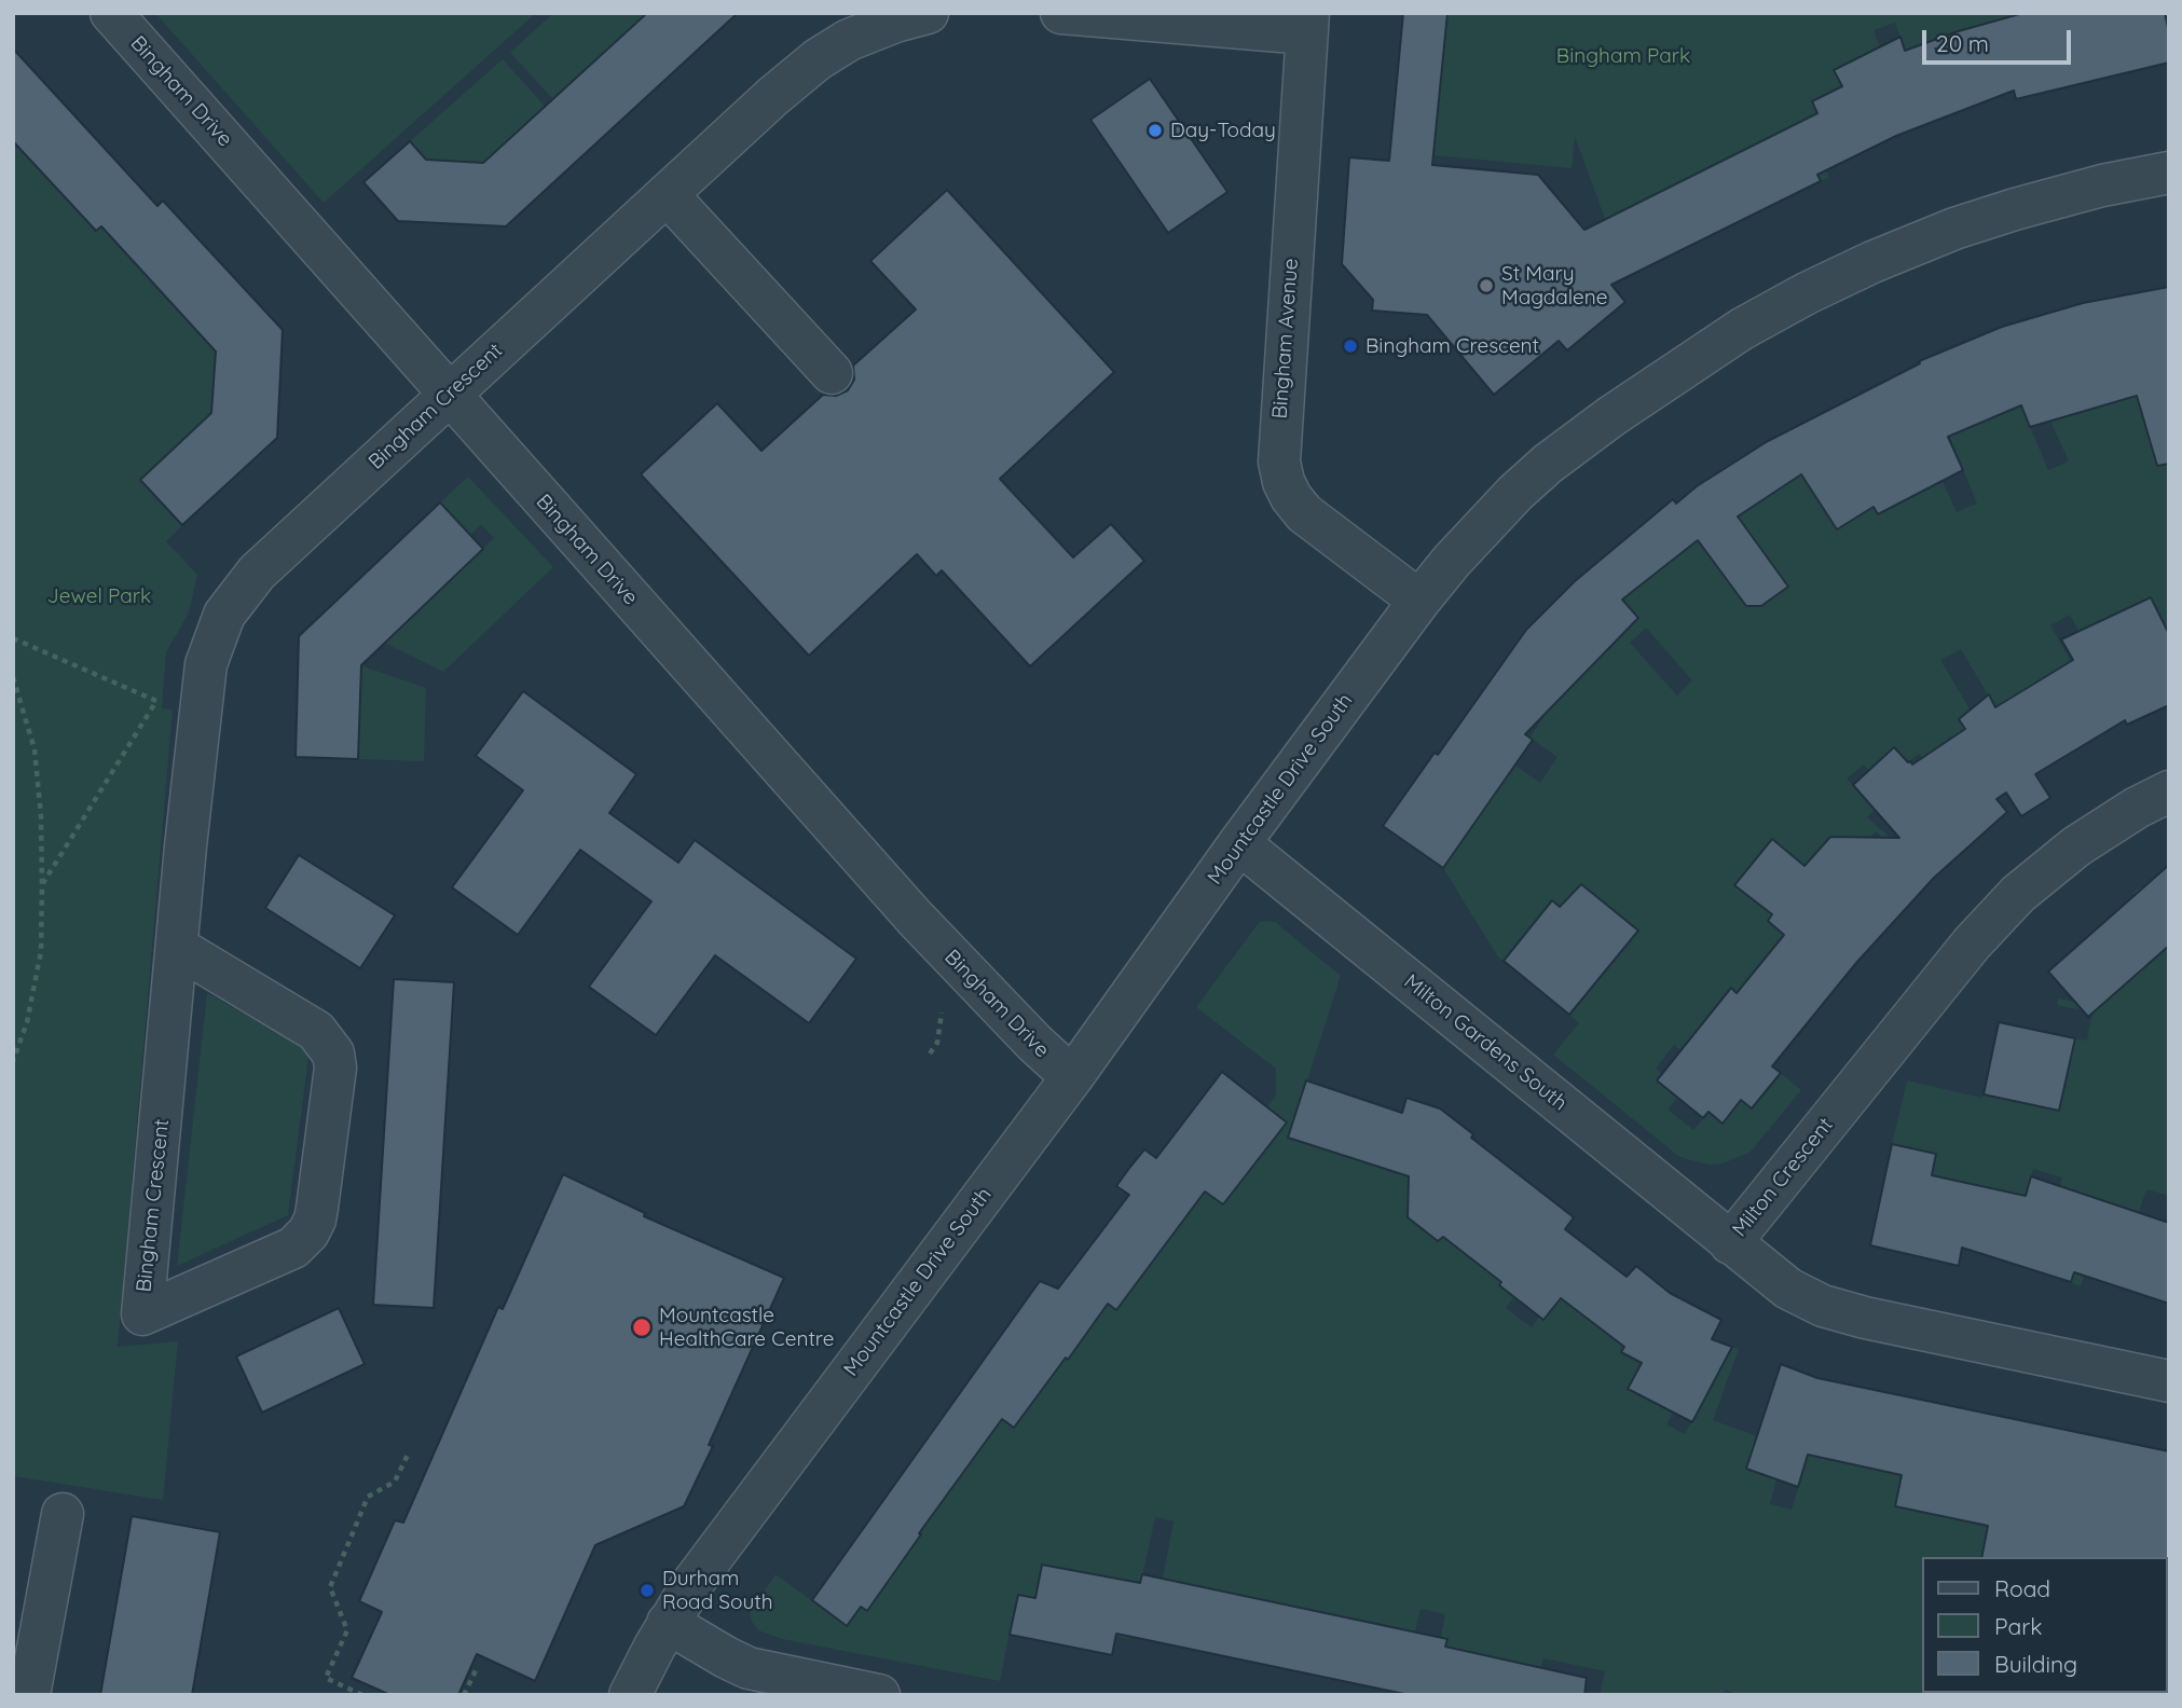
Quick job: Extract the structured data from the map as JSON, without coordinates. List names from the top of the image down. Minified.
{"streets":{"street":["Bingham Drive","Bingham Avenue","Bingham Crescent","Mountcastle Drive South","Milton Gardens South","Milton Crescent"]},"crossings":[["Bingham Drive","Bingham Crescent"],["Bingham Drive","Mountcastle Drive South"],["Bingham Avenue","Mountcastle Drive South"],["Mountcastle Drive South","Milton Gardens South"],["Milton Gardens South","Milton Crescent"]],"parks":["Bingham Park","Jewel Park"],"places":["Day-Today","St Mary Magdalene","Bingham Crescent","Mountcastle HealthCare Centre","Durham Road South"],"legend":["Road","Park","Building"],"scale_bar":"20 m"}
